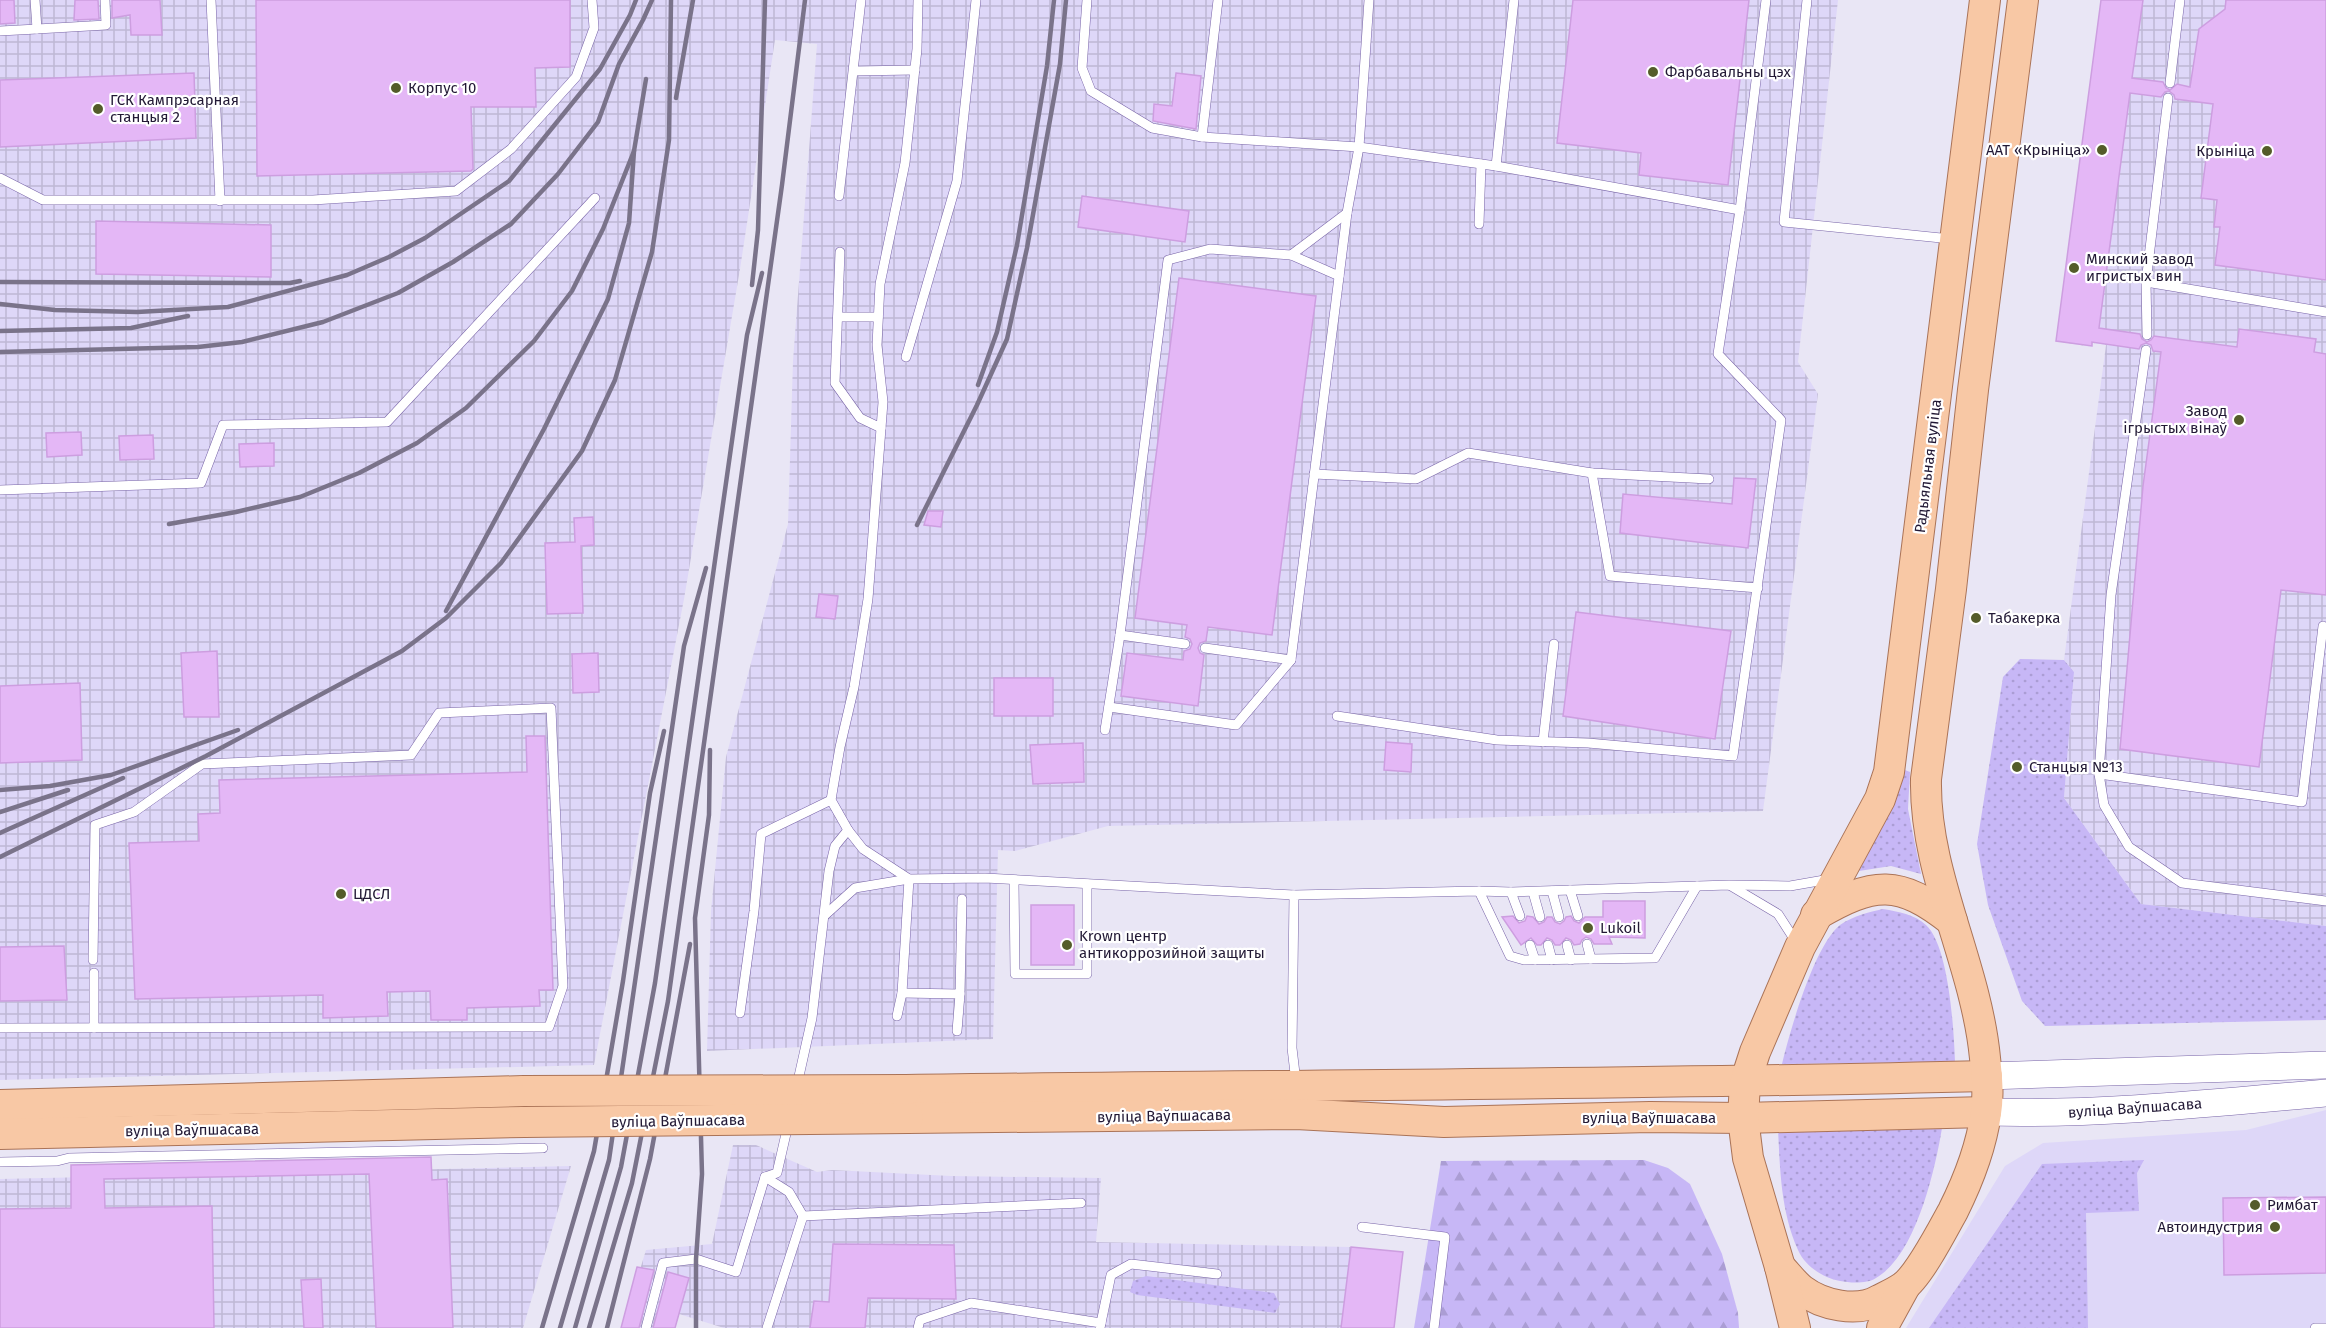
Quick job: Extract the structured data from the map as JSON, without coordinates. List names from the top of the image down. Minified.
{"streets":{"main road":["Радыяльная вуліца","вуліца Ваўпшасава"]},"crossings":[["Радыяльная вуліца","вуліца Ваўпшасава"]],"places":["Фарбавальны цэх","Корпус 10","ГСК Кампрэсарная станцыя 2","ААТ «Крыніца»","Крыніца","Минский завод игристых вин","Завод ігрыстых вінаў","Табакерка","Станцыя №13","ЦДСЛ","Lukoil","Krown центр антикоррозийной защиты","Римбат","Автоиндустрия"]}
